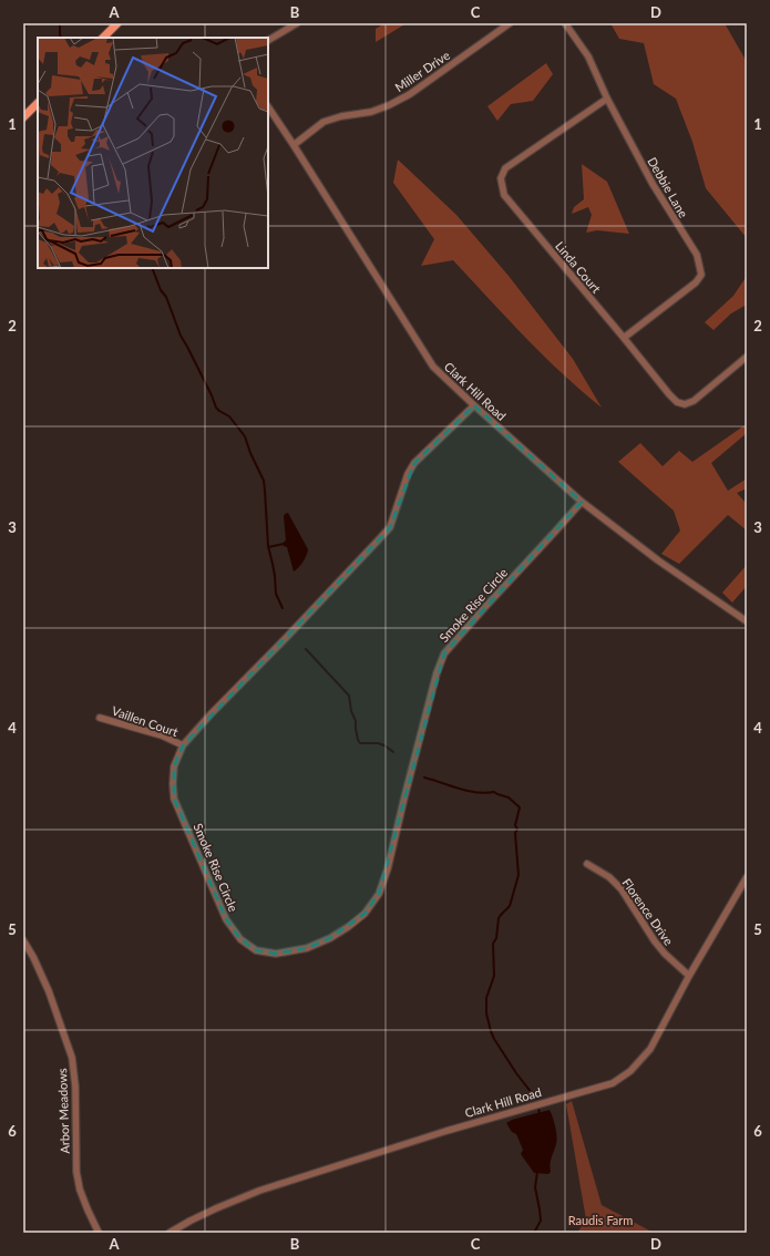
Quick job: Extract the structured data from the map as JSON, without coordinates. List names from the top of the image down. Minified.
{"streets":{"street":["Miller Drive","Debbie Lane","Linda Court","Clark Hill Road","Smoke Rise Circle","Vaillen Court","Florence Drive","Arbor Meadows"]},"crossings":[["Miller Drive","Clark Hill Road"],["Debbie Lane","Linda Court"],["Clark Hill Road","Smoke Rise Circle"],["Clark Hill Road","Florence Drive"],["Smoke Rise Circle","Vaillen Court"]],"parks":["Raudis Farm"],"grid":{"columns":["A","B","C","D"],"rows":["1","2","3","4","5","6"]}}
